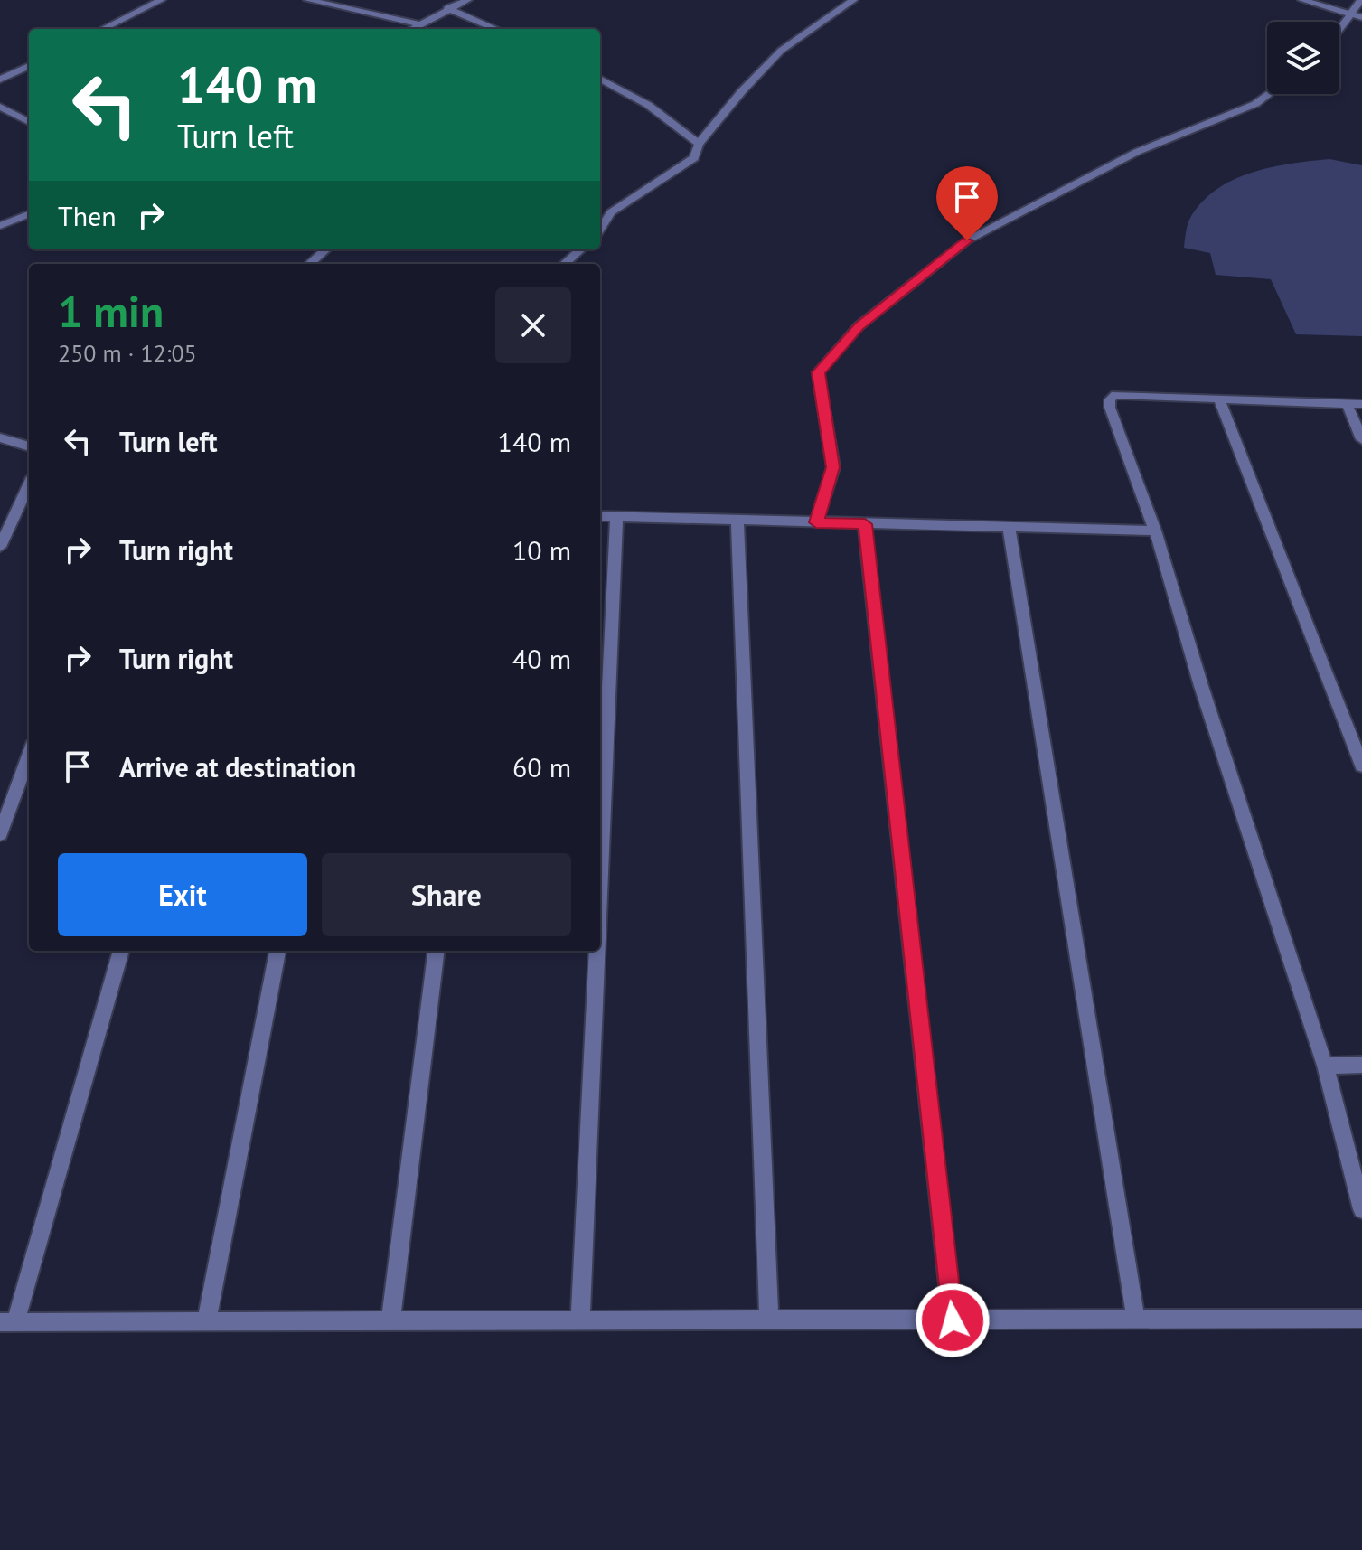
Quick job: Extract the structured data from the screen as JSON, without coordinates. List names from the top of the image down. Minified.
{"page":{"turn":["140 m","Turn left"],"then":"Then","heading":["1 min","250 m · 12:05"],"list":[{"name":"Turn left","value":"140 m"},{"name":"Turn right","value":"10 m"},{"name":"Turn right","value":"40 m"},{"name":"Arrive at destination","value":"60 m"}],"buttons":["Exit","Share"]}}
